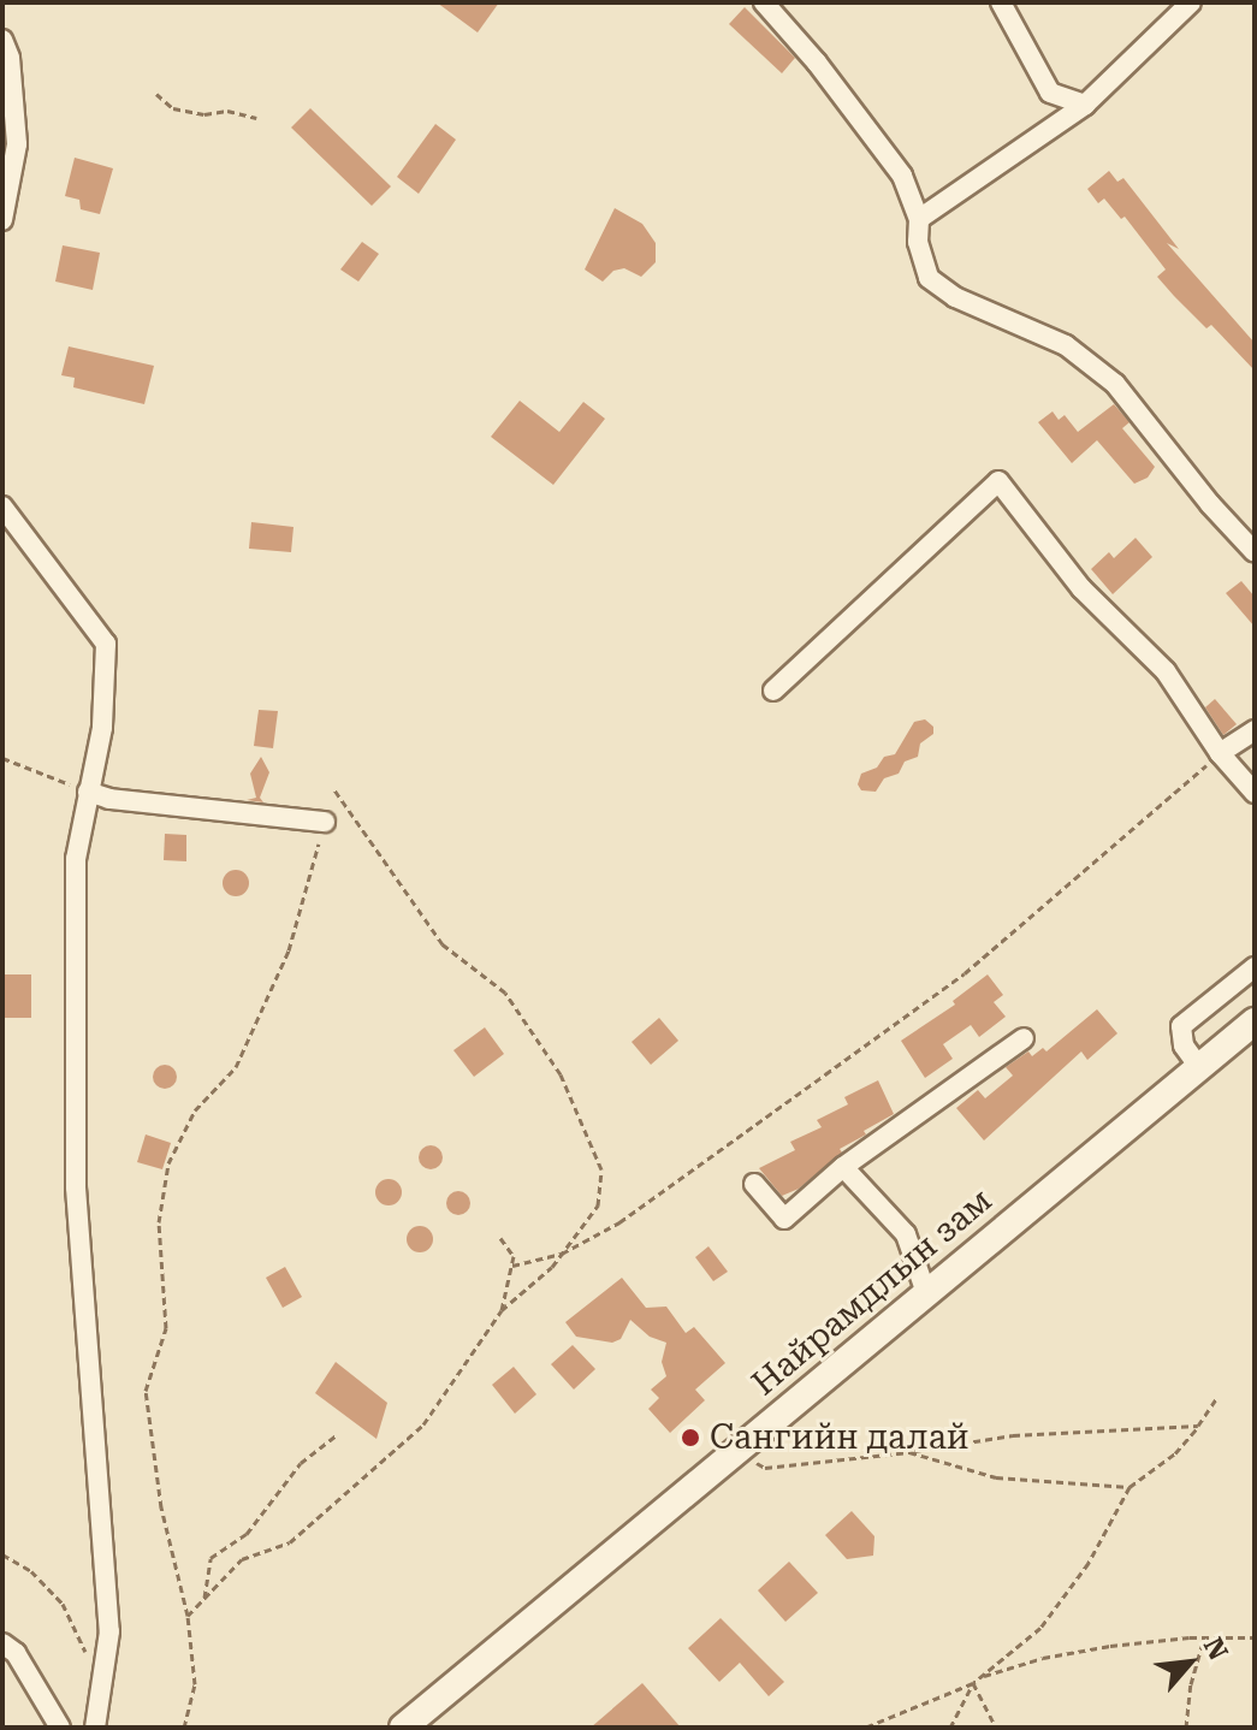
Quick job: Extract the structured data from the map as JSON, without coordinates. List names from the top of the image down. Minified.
{"streets":{"main road":["Найрамдлын зам"]},"places":["Сангийн далай"],"north":"top right"}
